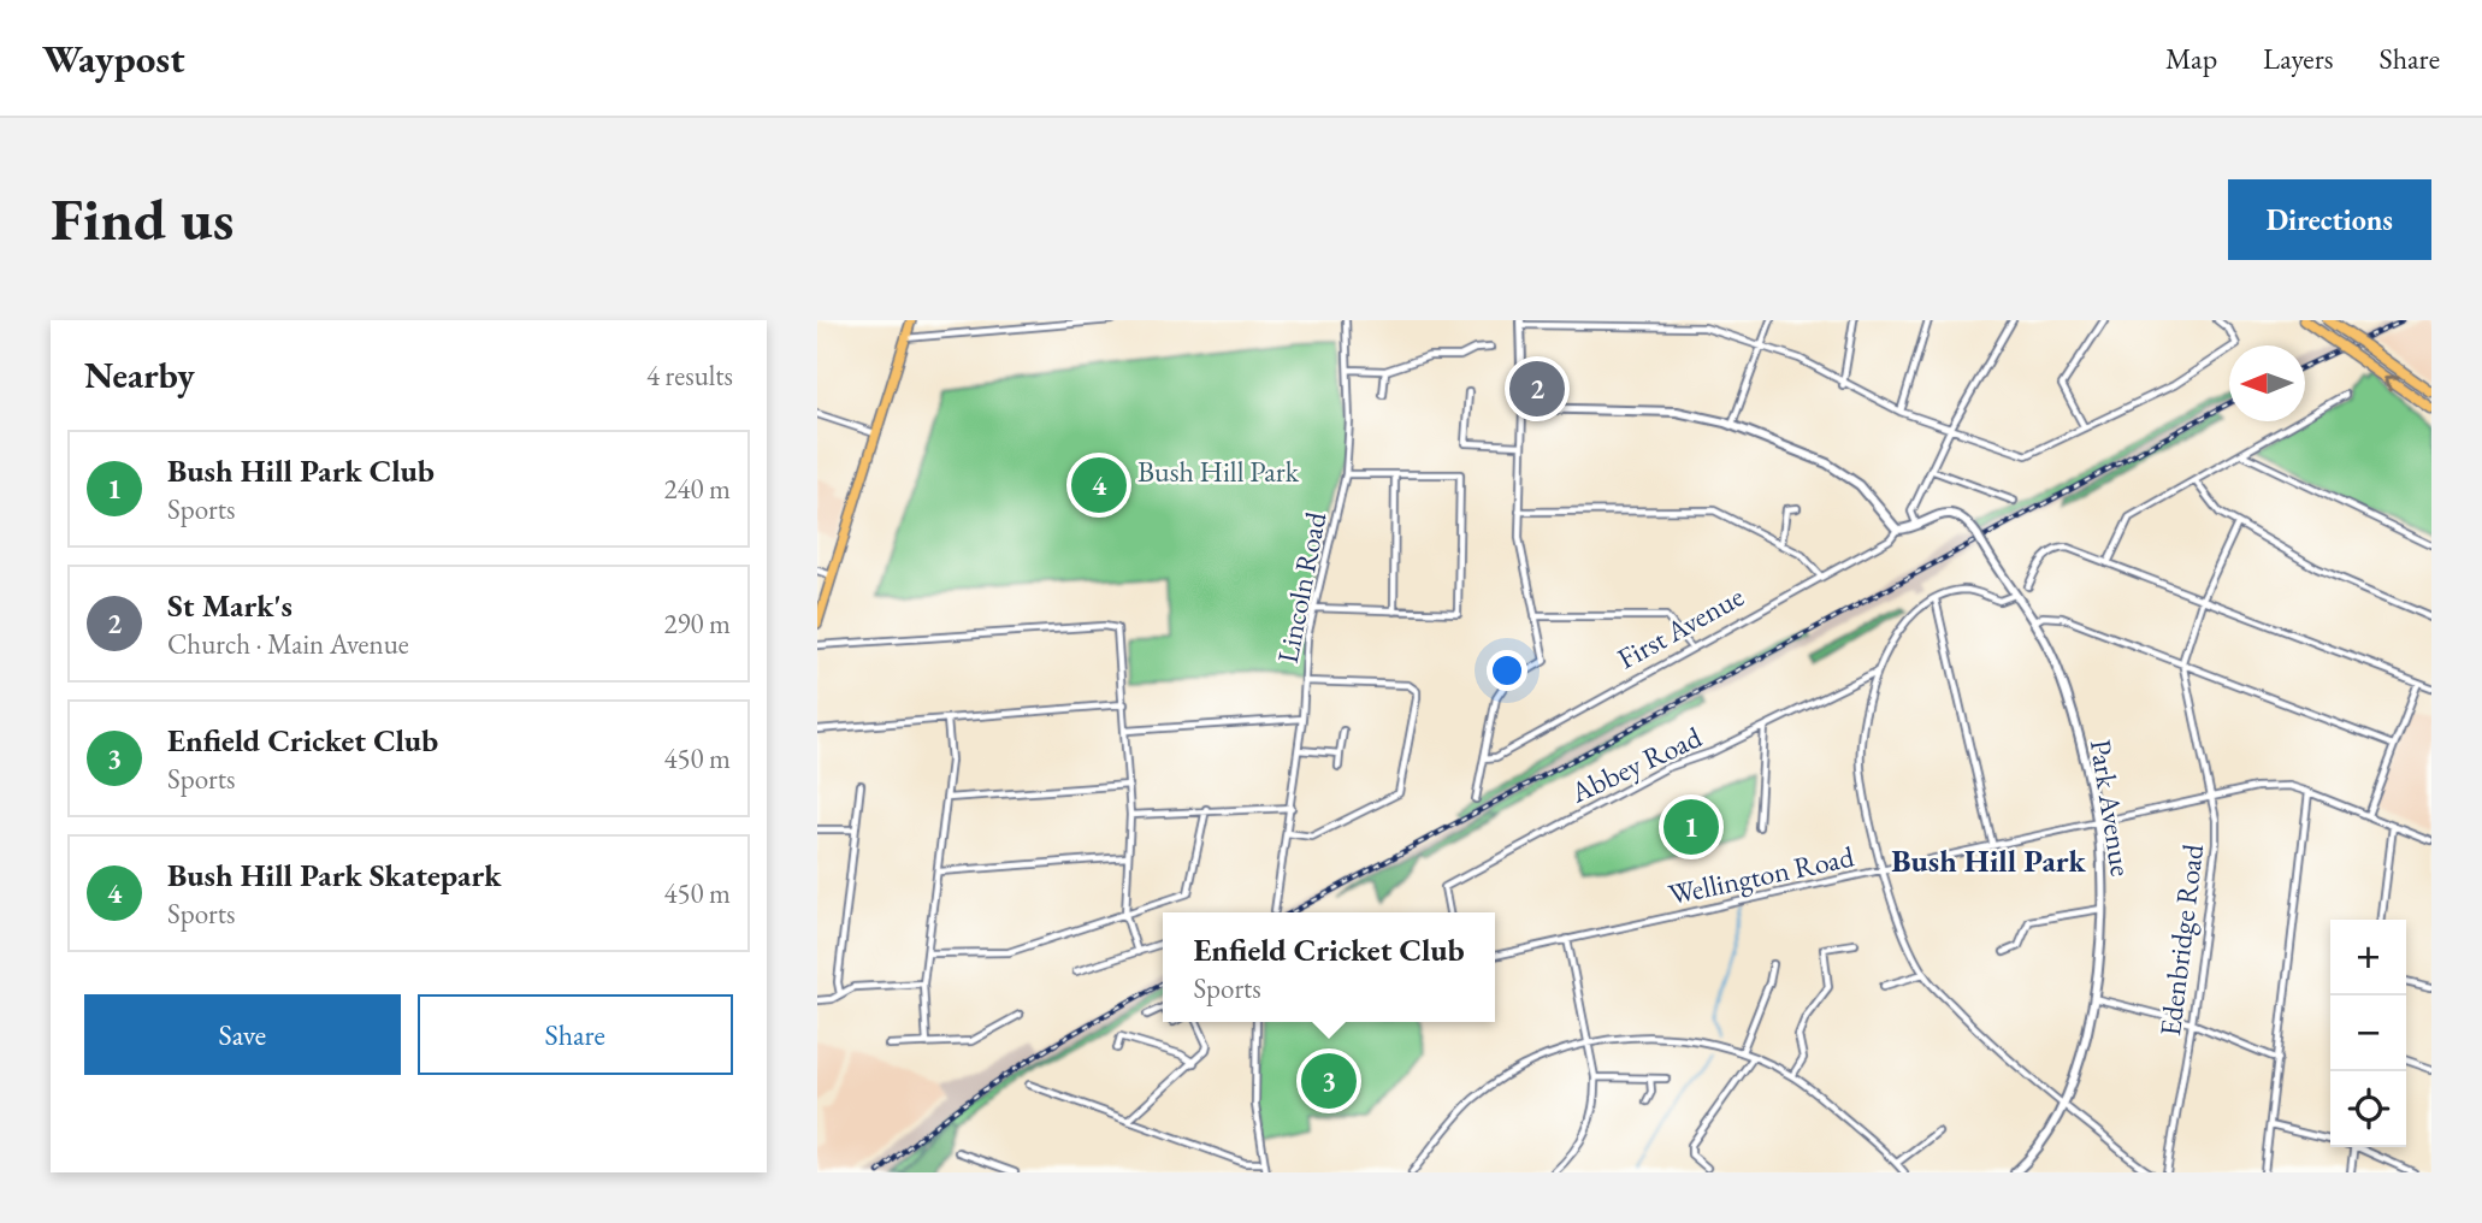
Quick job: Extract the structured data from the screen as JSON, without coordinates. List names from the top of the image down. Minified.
{"streets":{"street":["Lincoln Road","First Avenue","Abbey Road","Park Avenue","Wellington Road","Edenbridge Road"]},"crossings":[["First Avenue","Park Avenue"],["Park Avenue","Wellington Road"],["Wellington Road","Edenbridge Road"]],"districts":["Bush Hill Park"],"parks":["Bush Hill Park"],"north":"left","page":{"header":"Waypost","nav":["Map","Layers","Share"],"buttons":["Directions",["Save","Share"]],"title":"Find us","heading":["Nearby","4 results"],"pins":["2","4","1","3"],"list":[{"mark":"1","name":"Bush Hill Park Club","note":"Sports","value":"240 m"},{"mark":"2","name":"St Mark's","note":"Church · Main Avenue","value":"290 m"},{"mark":"3","name":"Enfield Cricket Club","note":"Sports","value":"450 m"},{"mark":"4","name":"Bush Hill Park Skatepark","note":"Sports","value":"450 m"}],"popup":["Enfield Cricket Club","Sports"],"map_buttons":["+","−"]}}
